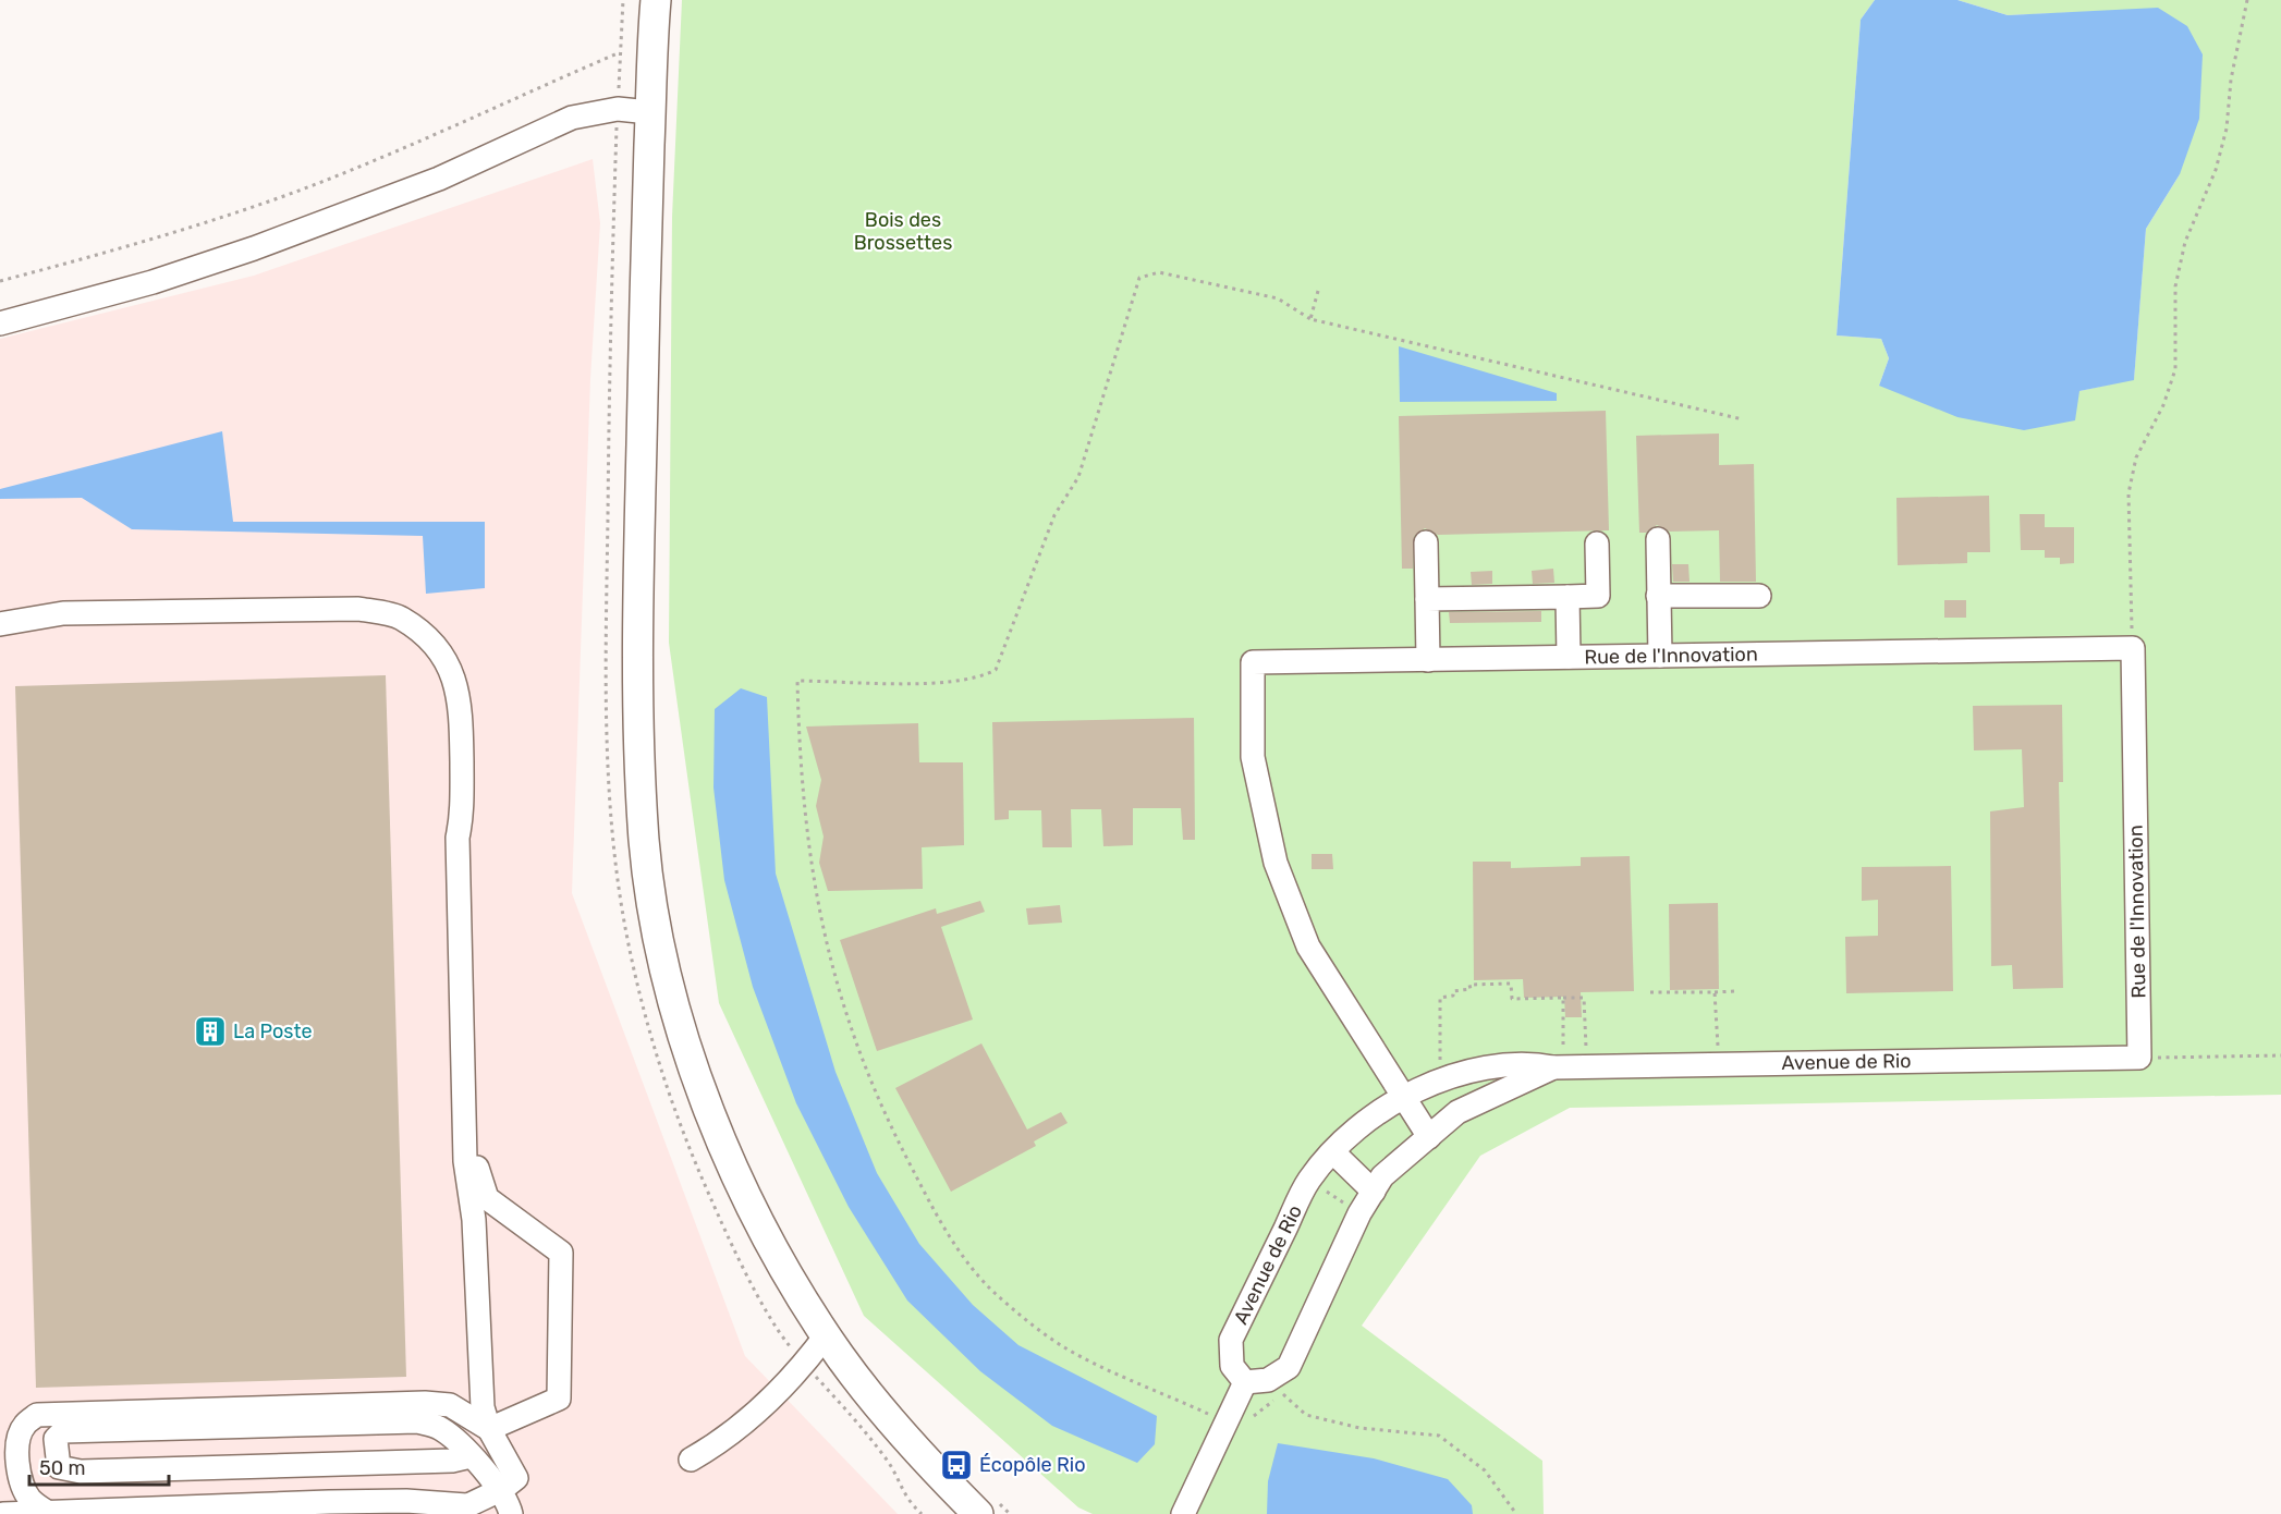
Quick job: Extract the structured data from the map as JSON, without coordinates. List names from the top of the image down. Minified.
{"streets":{"street":["Rue de l'Innovation","Avenue de Rio"]},"crossings":[["Rue de l'Innovation","Avenue de Rio"]],"parks":["Bois des Brossettes"],"places":{"building":["La Poste"],"bus stop":["Écopôle Rio"]},"scale_bar":"50 m"}
